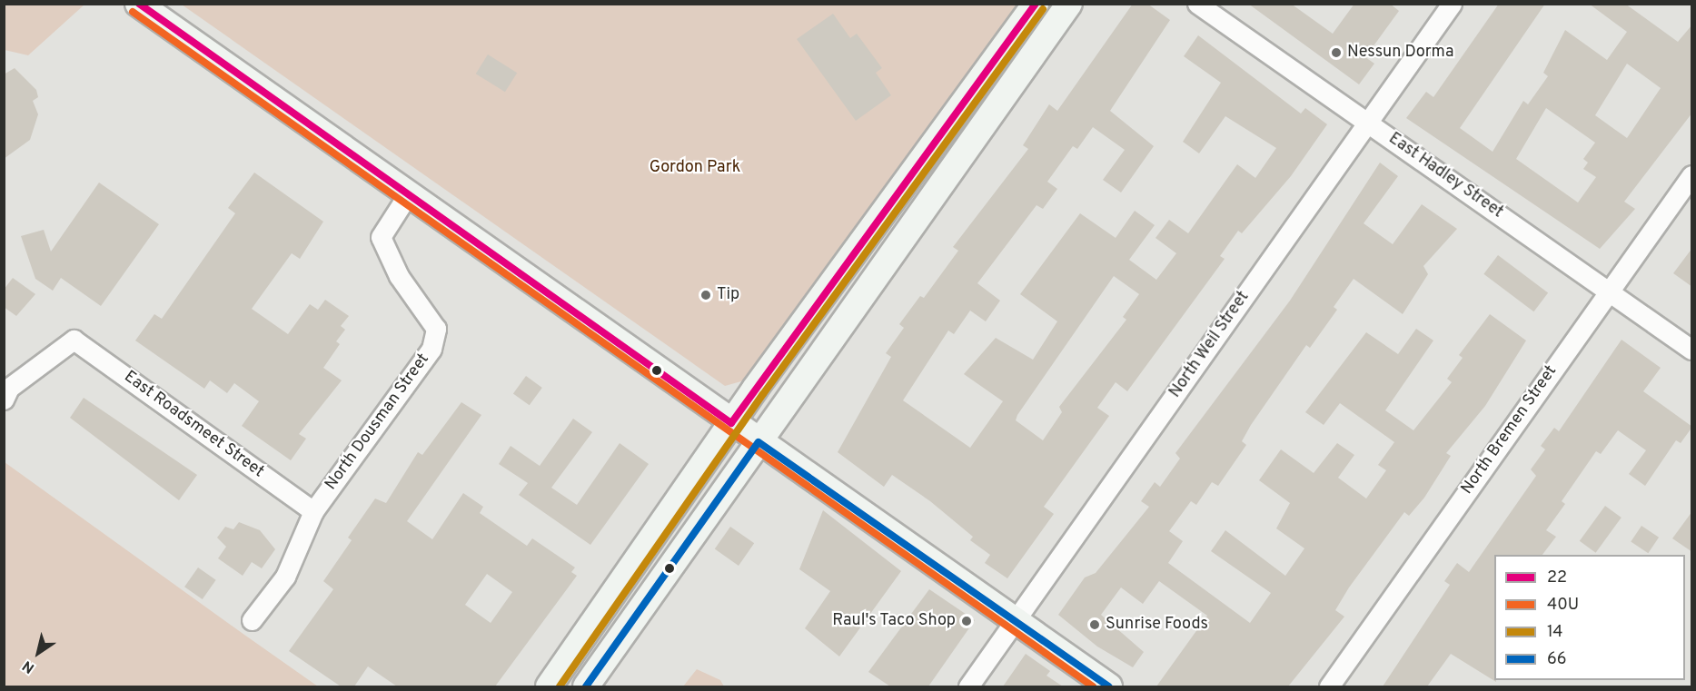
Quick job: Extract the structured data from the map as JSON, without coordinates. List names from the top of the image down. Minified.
{"streets":{"street":["East Hadley Street","North Weil Street","North Dousman Street","East Roadsmeet Street","North Bremen Street"]},"crossings":[["East Hadley Street","North Weil Street"],["East Hadley Street","North Bremen Street"],["North Dousman Street","East Roadsmeet Street"]],"parks":["Gordon Park"],"places":["Nessun Dorma","Tip","Raul's Taco Shop","Sunrise Foods"],"lines":["transit line 22","transit line 14","transit line 40U","transit line 66"],"legend":["22","40U","14","66"],"north":"bottom left"}
